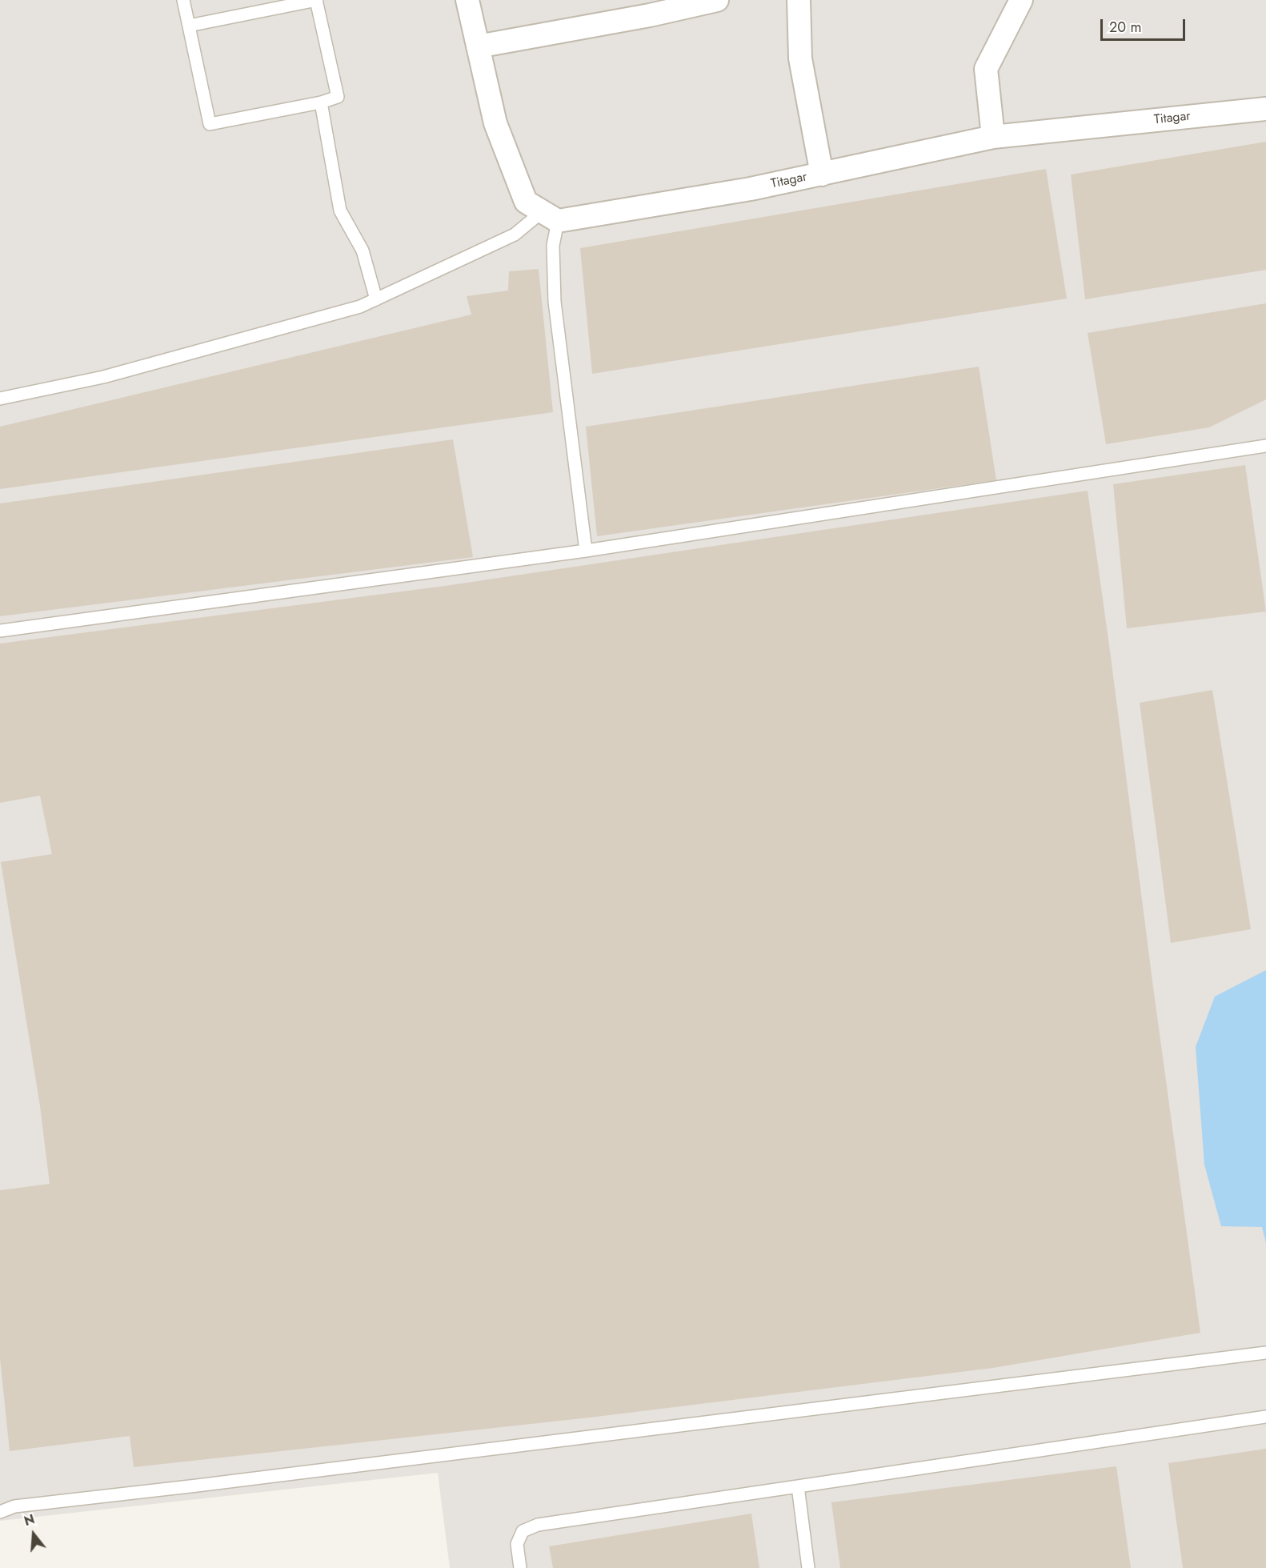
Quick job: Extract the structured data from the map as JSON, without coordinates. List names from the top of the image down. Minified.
{"streets":{"street":["Titagar"]},"scale_bar":"20 m","north":"top"}
